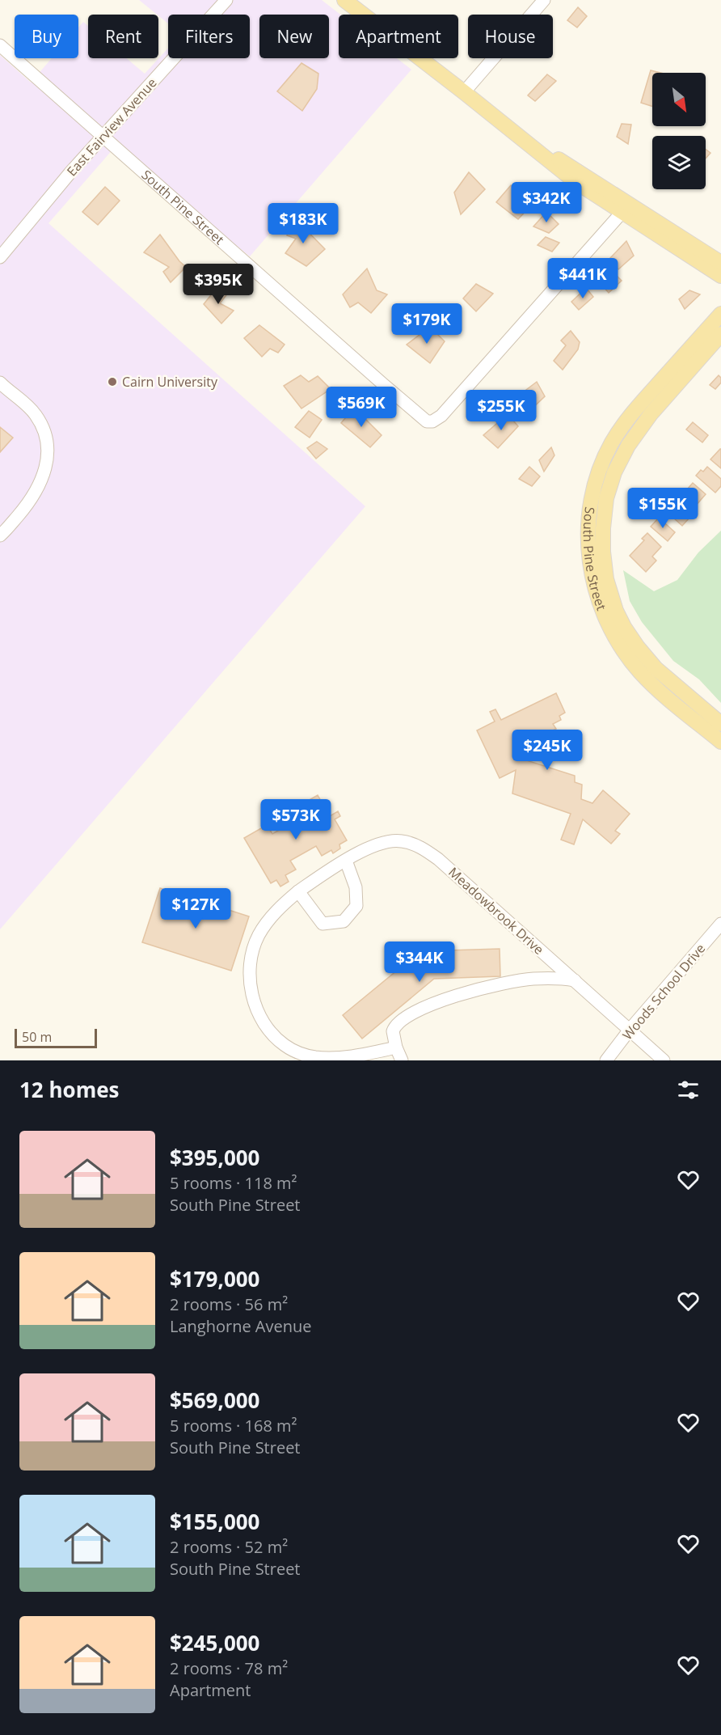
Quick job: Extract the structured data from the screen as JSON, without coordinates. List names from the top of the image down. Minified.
{"streets":{"main road":["South Pine Street"],"street":["East Fairview Avenue","Meadowbrook Drive","Woods School Drive"]},"crossings":[["East Fairview Avenue","South Pine Street"],["Meadowbrook Drive","Woods School Drive"]],"places":["Cairn University"],"scale_bar":"50 m","north":"bottom right","page":{"chip":["Buy","Rent","Filters","New","Apartment","House"],"price":["$342K","$183K","$441K","$395K","$179K","$569K","$255K","$155K","$245K","$573K","$127K","$344K"],"scale":"50 m","heading":"12 homes","list":[{"name":"$395,000","note":"5 rooms · 118 m² · South Pine Street"},{"name":"$179,000","note":"2 rooms · 56 m² · Langhorne Avenue"},{"name":"$569,000","note":"5 rooms · 168 m² · South Pine Street"},{"name":"$155,000","note":"2 rooms · 52 m² · South Pine Street"},{"name":"$245,000","note":"2 rooms · 78 m² · Apartment"}]}}
